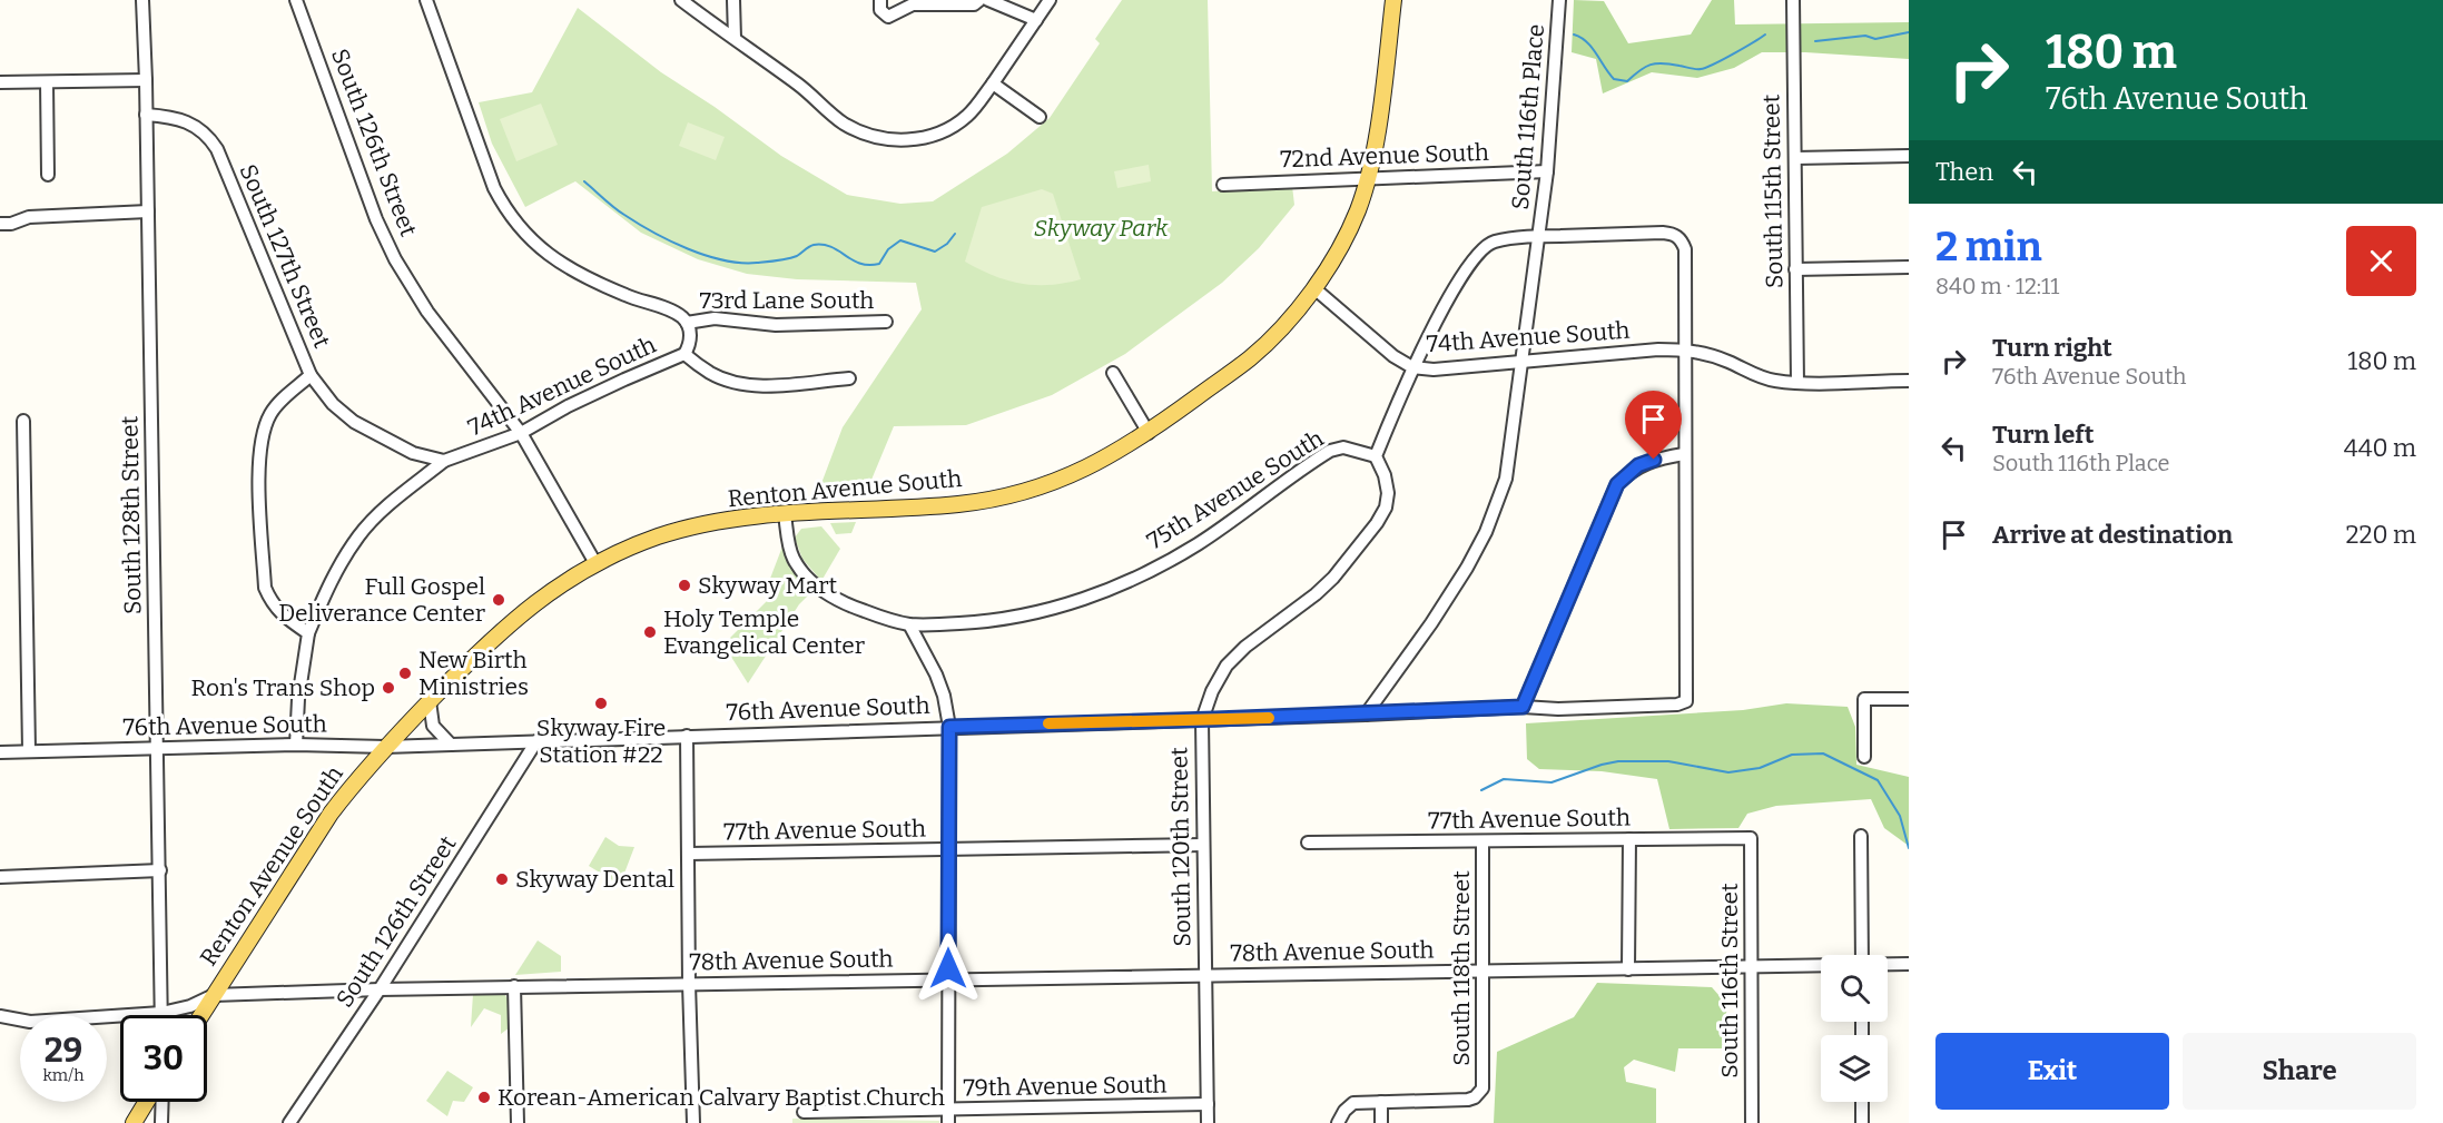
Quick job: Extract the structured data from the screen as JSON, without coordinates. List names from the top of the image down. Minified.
{"streets":{"main road":["Renton Avenue South"],"street":["South 116th Place","South 126th Street","72nd Avenue South","South 115th Street","South 127th Street","73rd Lane South","74th Avenue South","75th Avenue South","South 128th Street","76th Avenue South","77th Avenue South","South 120th Street","78th Avenue South","South 118th Street","South 116th Street","79th Avenue South"]},"crossings":[["South 116th Place","72nd Avenue South"],["South 116th Place","74th Avenue South"],["South 116th Place","76th Avenue South"],["South 126th Street","74th Avenue South"],["South 126th Street","Renton Avenue South"],["South 126th Street","76th Avenue South"],["South 126th Street","78th Avenue South"],["72nd Avenue South","Renton Avenue South"],["South 115th Street","74th Avenue South"],["South 127th Street","South 128th Street"],["73rd Lane South","74th Avenue South"],["74th Avenue South","Renton Avenue South"],["Renton Avenue South","75th Avenue South"],["Renton Avenue South","76th Avenue South"],["Renton Avenue South","78th Avenue South"],["75th Avenue South","South 120th Street"],["South 128th Street","76th Avenue South"],["South 128th Street","78th Avenue South"],["76th Avenue South","South 120th Street"],["77th Avenue South","South 120th Street"],["77th Avenue South","South 118th Street"],["77th Avenue South","South 116th Street"],["South 120th Street","78th Avenue South"],["South 120th Street","79th Avenue South"],["78th Avenue South","South 118th Street"],["78th Avenue South","South 116th Street"]],"parks":["Skyway Park"],"places":["Skyway Mart","Full Gospel Deliverance Center","Holy Temple Evangelical Center","New Birth Ministries","Ron's Trans Shop","Skyway Fire Station #22","Skyway Dental","Korean-American Calvary Baptist Church"],"page":{"turn":["180 m","76th Avenue South"],"then":"Then","heading":["2 min","840 m · 12:11"],"list":[{"name":"Turn right","note":"76th Avenue South","value":"180 m"},{"name":"Turn left","note":"South 116th Place","value":"440 m"},{"name":"Arrive at destination","value":"220 m"}],"speed":"29 km/h","limit":"30","buttons":["Exit","Share"]}}
